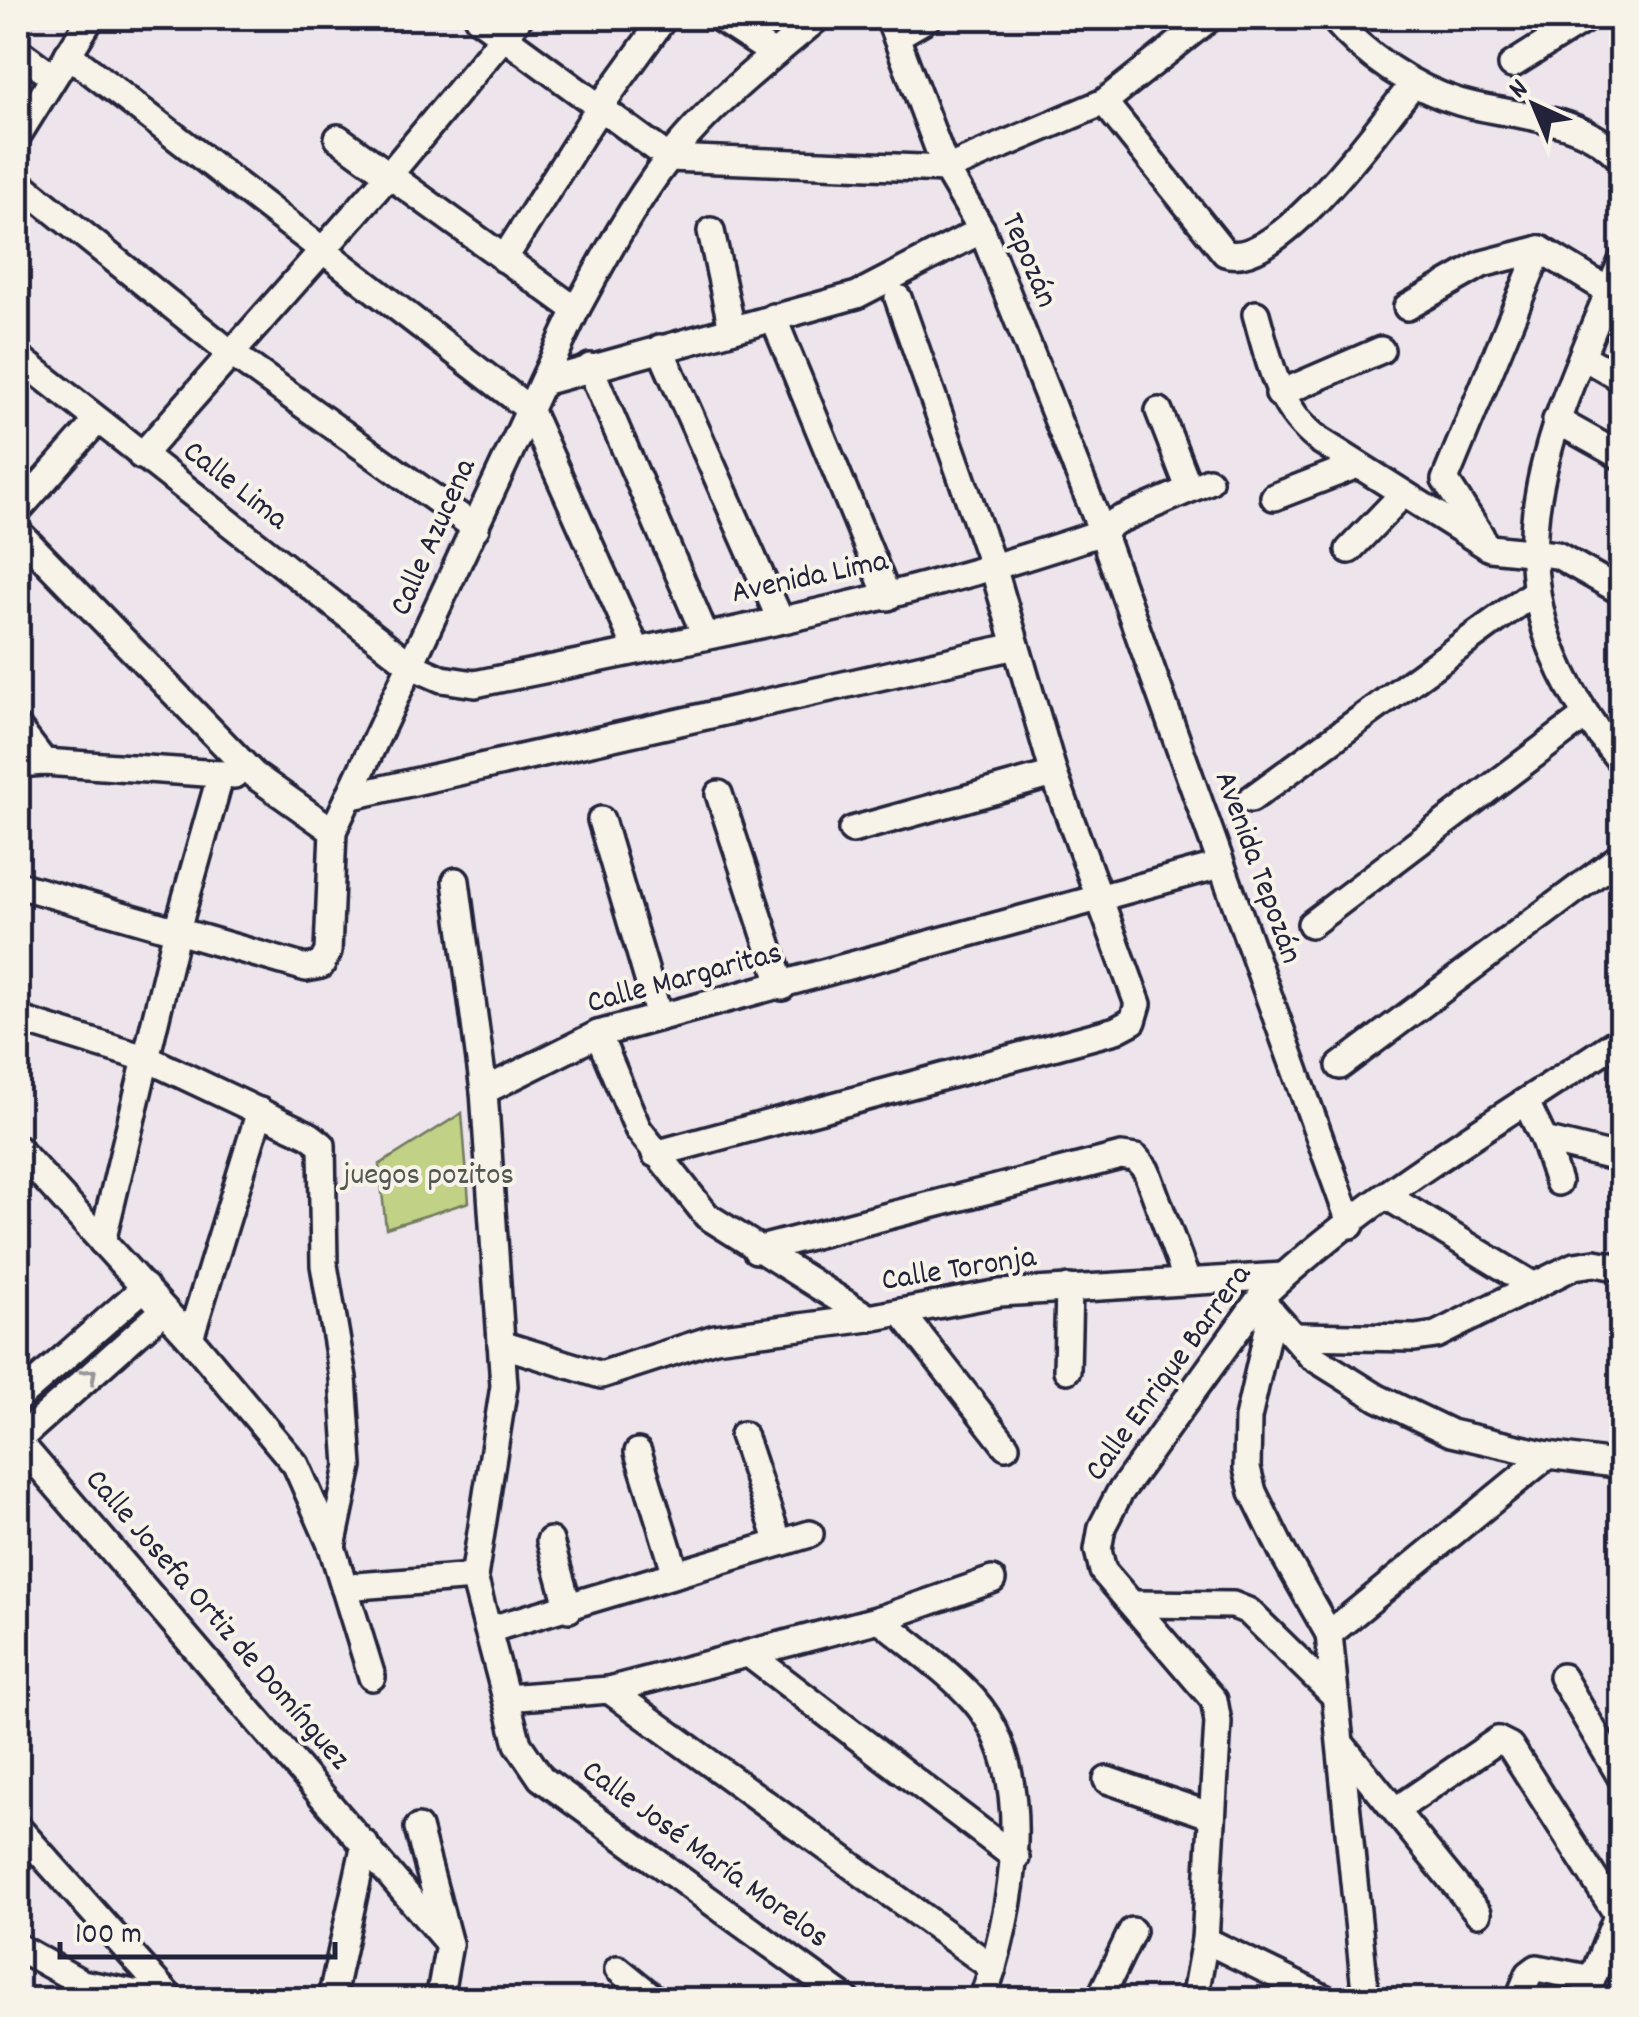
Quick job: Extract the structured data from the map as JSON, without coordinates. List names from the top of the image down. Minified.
{"streets":{"street":["Tepozán","Calle Lima","Calle Azucena","Avenida Lima","Avenida Tepozán","Calle Margaritas","Calle Toronja","Calle Enrique Barrera","Calle Josefa Ortiz de Domínguez","Calle José María Morelos"]},"crossings":[["Tepozán","Avenida Lima"],["Tepozán","Avenida Tepozán"],["Calle Lima","Calle Azucena"],["Calle Lima","Avenida Lima"],["Calle Azucena","Avenida Lima"],["Avenida Lima","Avenida Tepozán"],["Avenida Tepozán","Calle Margaritas"],["Avenida Tepozán","Calle Enrique Barrera"],["Calle Margaritas","Calle Toronja"],["Calle Toronja","Calle Enrique Barrera"]],"parks":["juegos pozitos"],"scale_bar":"100 m","north":"top left"}
